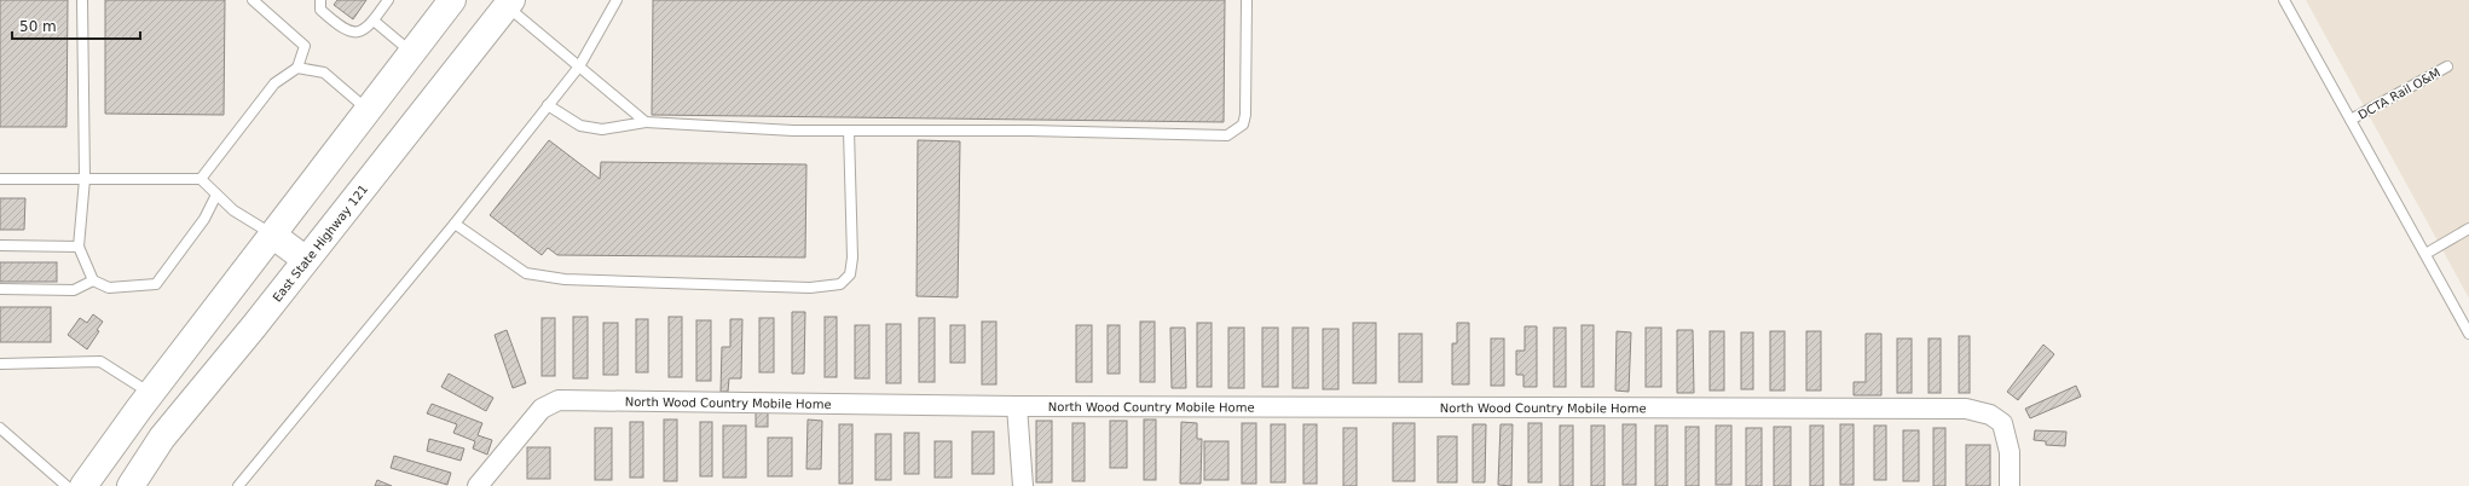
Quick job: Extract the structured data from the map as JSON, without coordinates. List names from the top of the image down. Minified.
{"streets":{"main road":["East State Highway 121"],"street":["North Wood Country Mobile Home"],"lane":["DCTA Rail O&M"]},"scale_bar":"50 m"}
